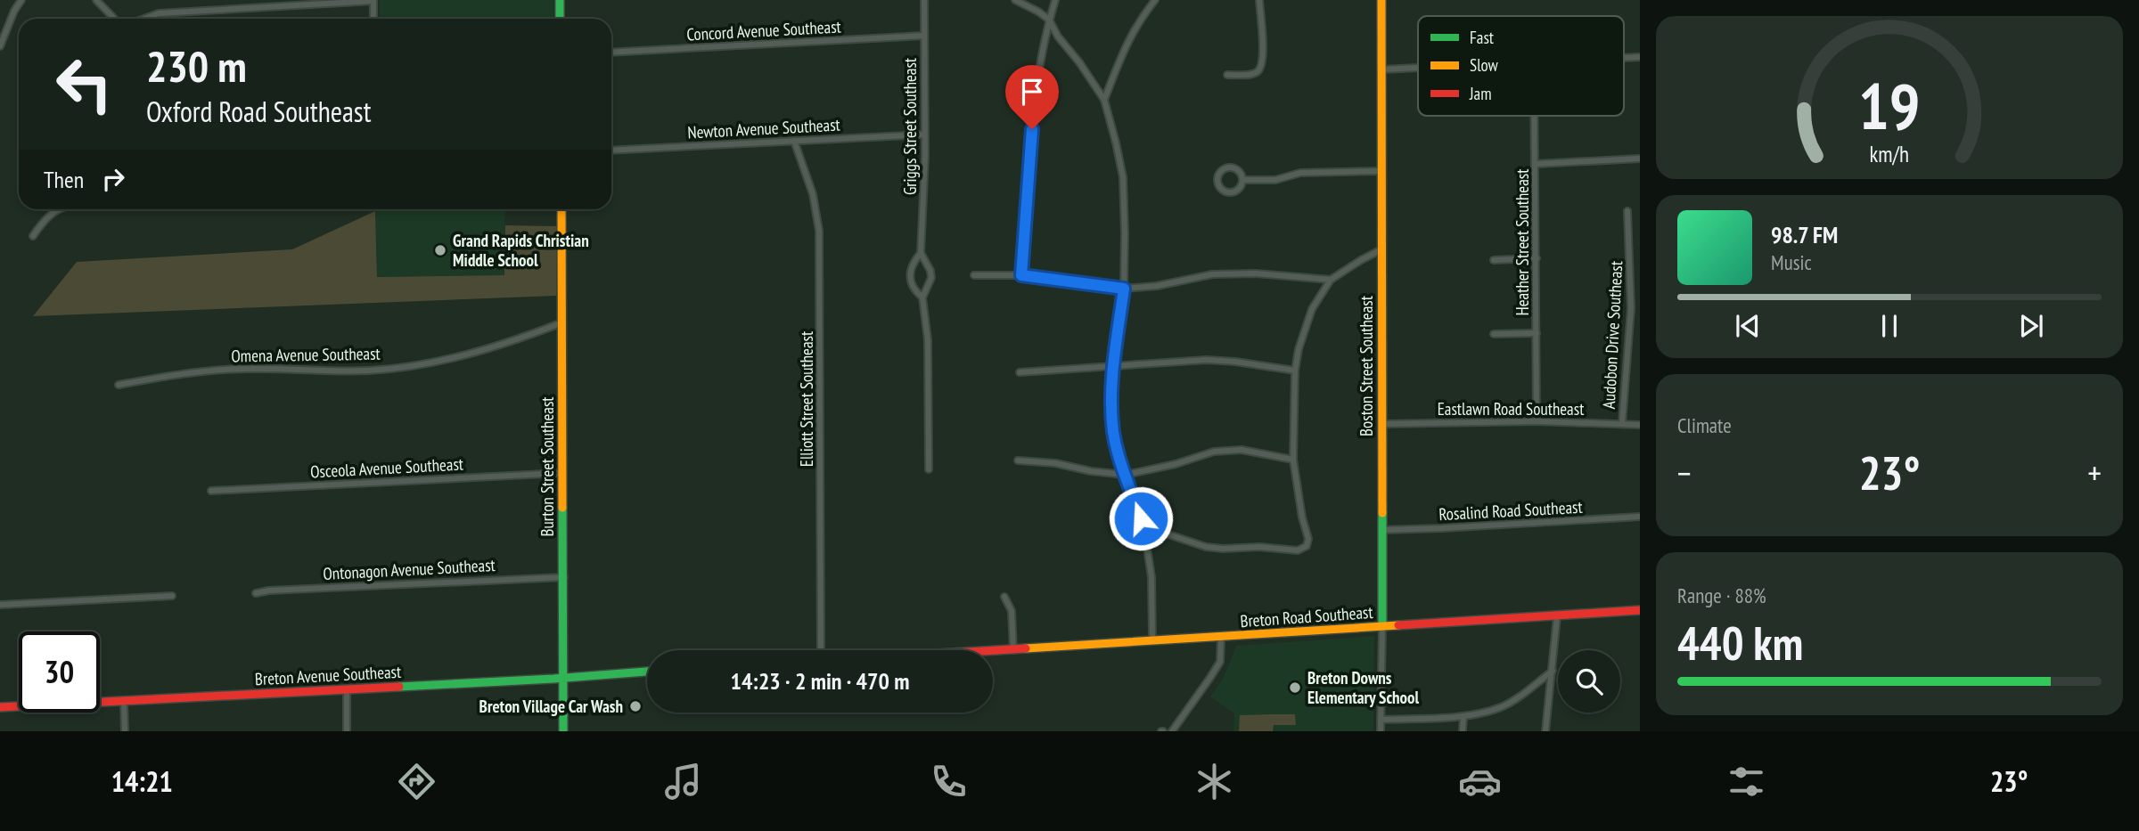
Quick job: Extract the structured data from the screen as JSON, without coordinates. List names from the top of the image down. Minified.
{"streets":{"main road":["Boston Street Southeast","Burton Street Southeast","Breton Road Southeast","Breton Avenue Southeast"],"street":["Concord Avenue Southeast","Griggs Street Southeast","Newton Avenue Southeast","Heather Street Southeast","Audobon Drive Southeast","Omena Avenue Southeast","Elliott Street Southeast","Eastlawn Road Southeast","Osceola Avenue Southeast","Rosalind Road Southeast","Ontonagon Avenue Southeast"]},"crossings":[["Concord Avenue Southeast","Griggs Street Southeast"],["Griggs Street Southeast","Newton Avenue Southeast"],["Newton Avenue Southeast","Elliott Street Southeast"],["Heather Street Southeast","Eastlawn Road Southeast"],["Audobon Drive Southeast","Eastlawn Road Southeast"],["Omena Avenue Southeast","Burton Street Southeast"],["Boston Street Southeast","Eastlawn Road Southeast"],["Boston Street Southeast","Rosalind Road Southeast"],["Boston Street Southeast","Breton Road Southeast"],["Burton Street Southeast","Osceola Avenue Southeast"],["Burton Street Southeast","Ontonagon Avenue Southeast"],["Burton Street Southeast","Breton Avenue Southeast"]],"places":["Grand Rapids Christian Middle School","Breton Downs Elementary School","Breton Village Car Wash"],"legend":["Fast","Slow","Jam"],"page":{"turn":["230 m","Oxford Road Southeast"],"then":"Then","song":["98.7 FM","Music"],"tile":["Climate",["Range · 88%","440 km"]],"heat":["−","23°","+"],"limit":"30","trip":"14:23 · 2 min · 470 m","tabs":["14:21","23°"],"gauge":["19","km/h"]}}
